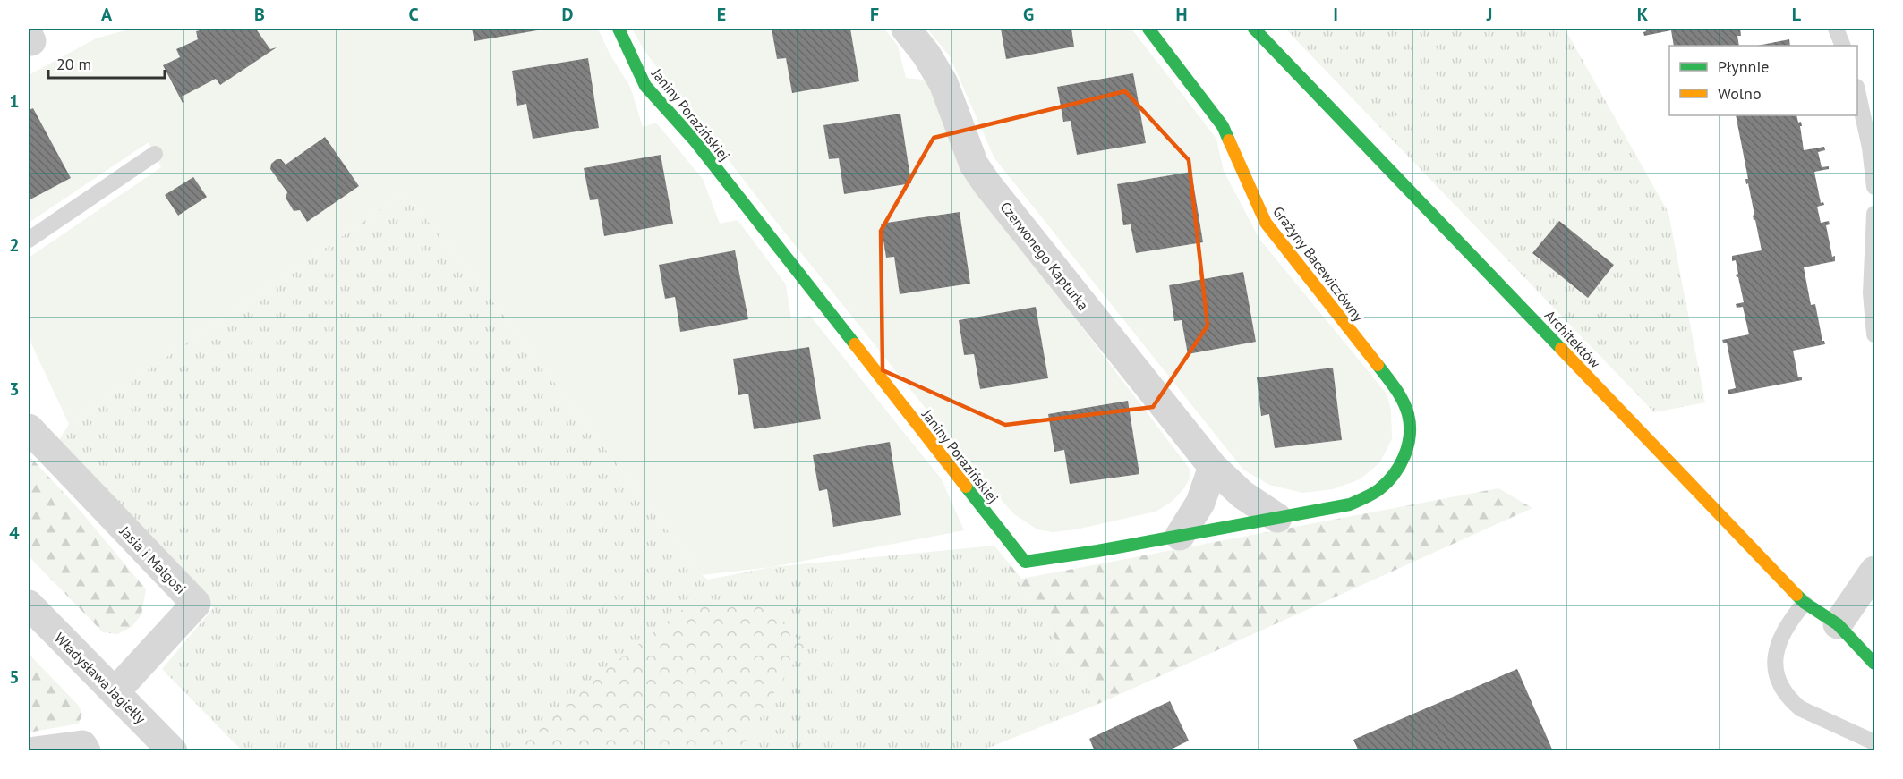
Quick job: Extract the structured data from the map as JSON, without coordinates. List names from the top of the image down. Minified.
{"streets":{"street":["Janiny Porazińskiej","Czerwonego Kapturka","Grażyny Bacewiczówny","Architektów","Jasia i Małgosi","Władysława Jagiełły"]},"crossings":[["Janiny Porazińskiej","Czerwonego Kapturka"],["Janiny Porazińskiej","Grażyny Bacewiczówny"],["Jasia i Małgosi","Władysława Jagiełły"]],"legend":["Płynnie","Wolno"],"scale_bar":"20 m","grid":{"columns":["A","B","C","D","E","F","G","H","I","J","K","L"],"rows":["1","2","3","4","5"]}}
